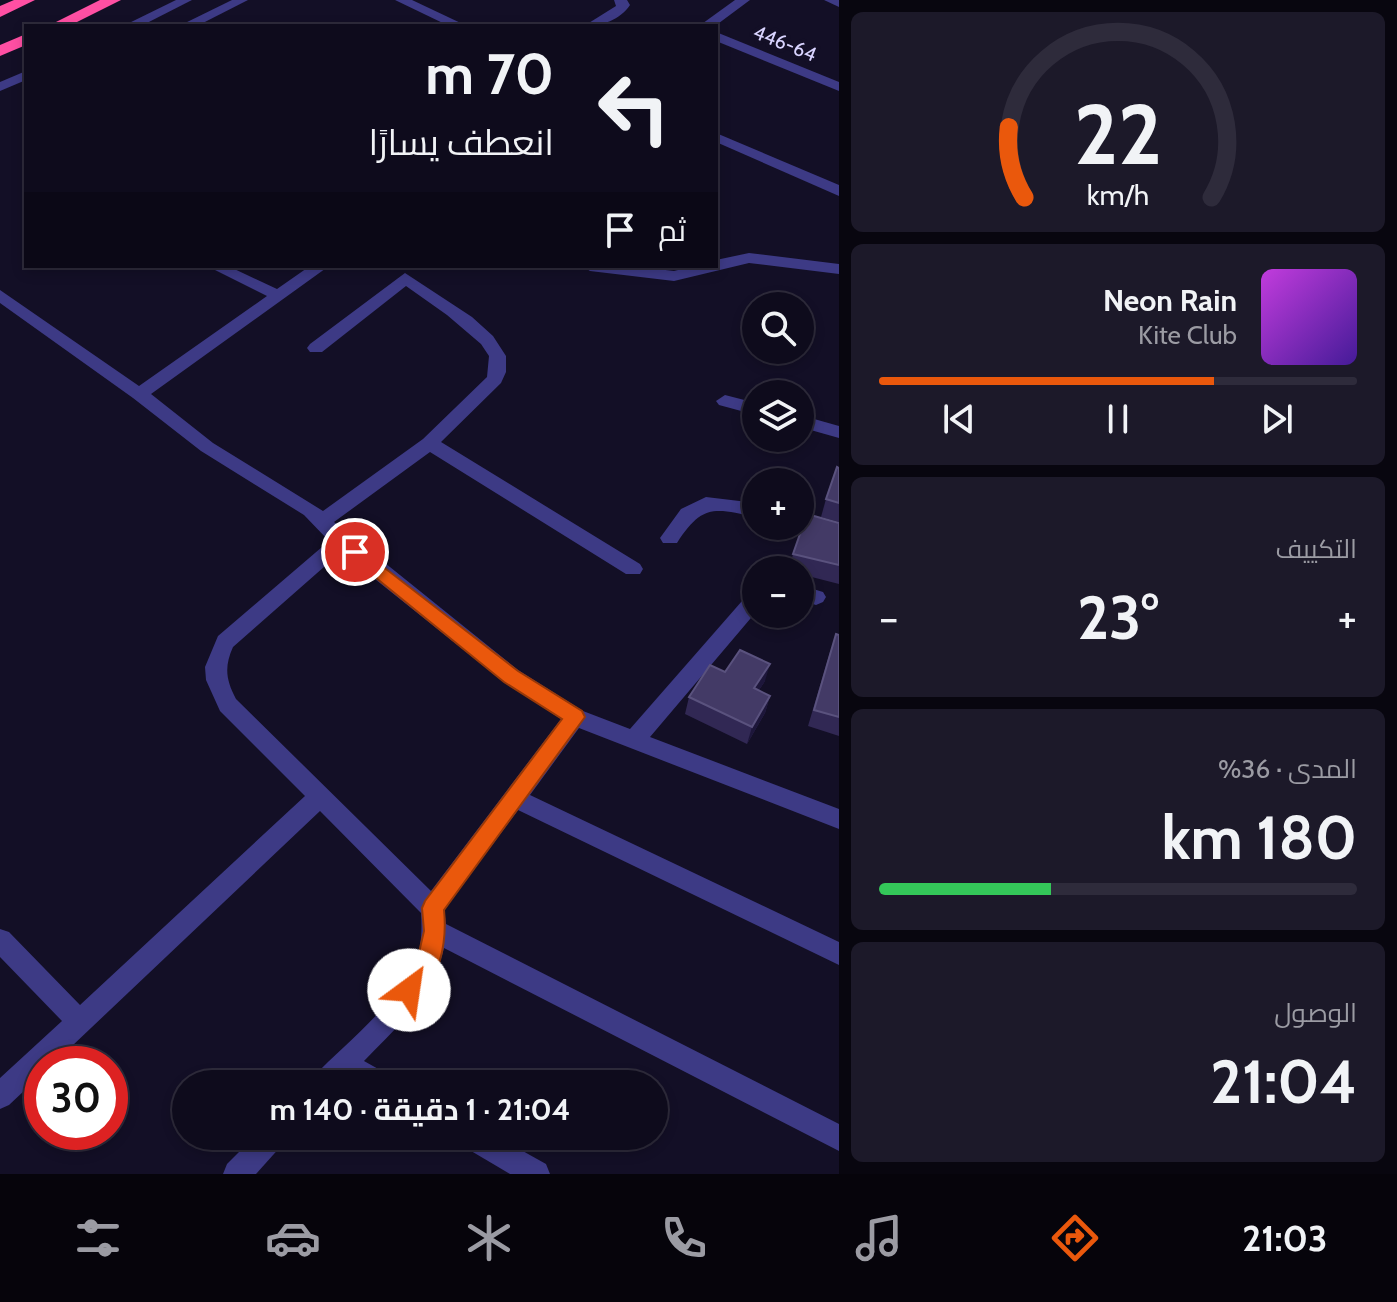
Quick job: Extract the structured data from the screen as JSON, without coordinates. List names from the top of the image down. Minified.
{"streets":{"street":["446-64"]},"page":{"turn":["70 m","انعطف يسارًا"],"then":"ثم","song":["Neon Rain","Kite Club"],"map_buttons":["+","−"],"tile":["التكييف",["المدى · 36%","180 km"],["الوصول","21:04"]],"heat":["−","23°","+"],"limit":"30","trip":"21:04 · 1 دقيقة · 140 m","tabs":"21:03","gauge":["22","km/h"]}}
